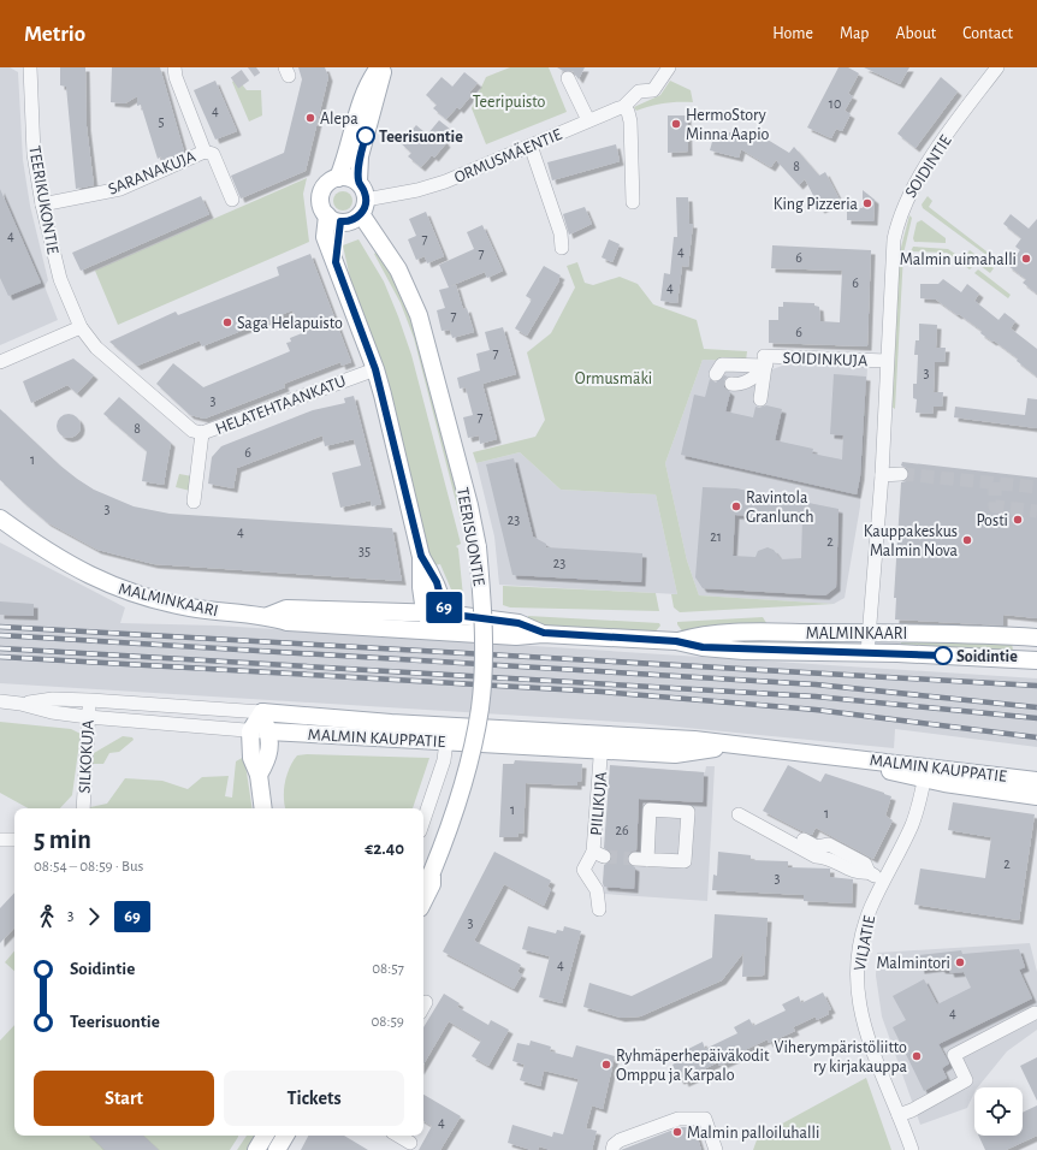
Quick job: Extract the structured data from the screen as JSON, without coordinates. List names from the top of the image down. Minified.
{"streets":{"main road":["TEERISUONTIE","MALMINKAARI","MALMIN KAUPPATIE"],"street":["ORMUSMÄENTIE","SOIDINTIE","SARANAKUJA","TEERIKUKONTIE","SOIDINKUJA","HELATEHTAANKATU","SILKOKUJA","PIILIKUJA","VILJATIE"]},"crossings":[["ORMUSMÄENTIE","TEERISUONTIE"],["SOIDINTIE","SOIDINKUJA"],["SOIDINTIE","MALMINKAARI"],["SARANAKUJA","TEERIKUKONTIE"],["TEERIKUKONTIE","HELATEHTAANKATU"],["MALMIN KAUPPATIE","SILKOKUJA"],["MALMIN KAUPPATIE","PIILIKUJA"],["MALMIN KAUPPATIE","VILJATIE"]],"parks":["Teeripuisto","Ormusmäki"],"places":["Alepa","HermoStory Minna Aapio","Teerisuontie","King Pizzeria","Malmin uimahalli","Saga Helapuisto","Ravintola Granlunch","Posti","Kauppakeskus Malmin Nova","Soidintie","Malmintori","Viherympäristöliitto ry kirjakauppa","Ryhmäperhepäiväkodit Omppu ja Karpalo","Malmin palloiluhalli"],"lines":["bus line 69"],"house_numbers":["10","4","5","8","4","7","4","7","6","6","4","7","6","7","3","3","7","8","6","1","3","23","4","21","2","35","23","1","1","26","2","3","3","4","4","4"],"page":{"header":"Metrio","nav":["Home","Map","About","Contact"],"on_map":"69","heading":["5 min","08:54 – 08:59 · Bus","€2.40"],"legs":["3","69"],"list":[{"name":"Soidintie","value":"08:57"},{"name":"Teerisuontie","value":"08:59"}],"buttons":["Start","Tickets"]}}
